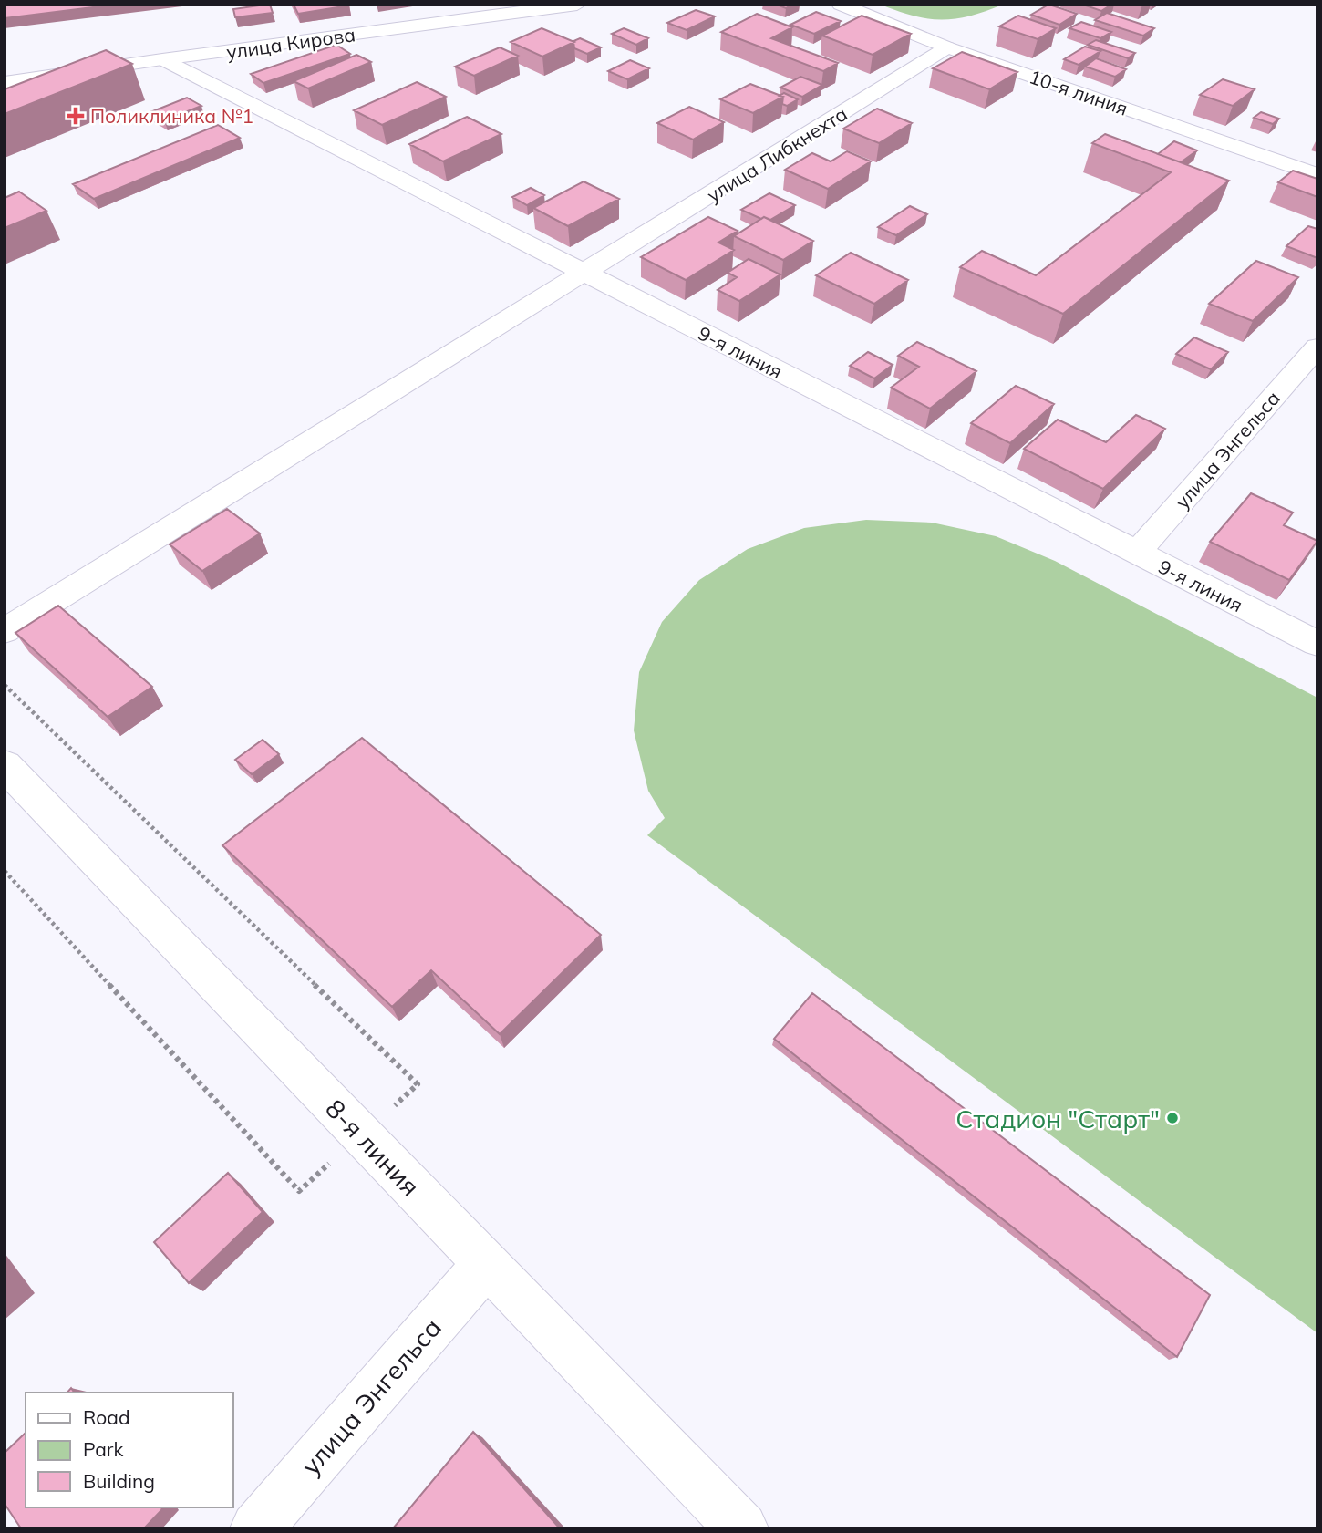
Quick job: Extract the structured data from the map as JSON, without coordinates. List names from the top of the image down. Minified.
{"streets":{"street":["улица Кирова","10-я линия","улица Либкнехта","9-я линия","улица Энгельса","8-я линия"]},"crossings":[["улица Кирова","9-я линия"],["10-я линия","улица Либкнехта"],["улица Либкнехта","9-я линия"],["9-я линия","улица Энгельса"],["улица Энгельса","8-я линия"]],"places":{"health":["Поликлиника №1"],"other":["Стадион \"Старт\""]},"legend":["Road","Park","Building"]}
